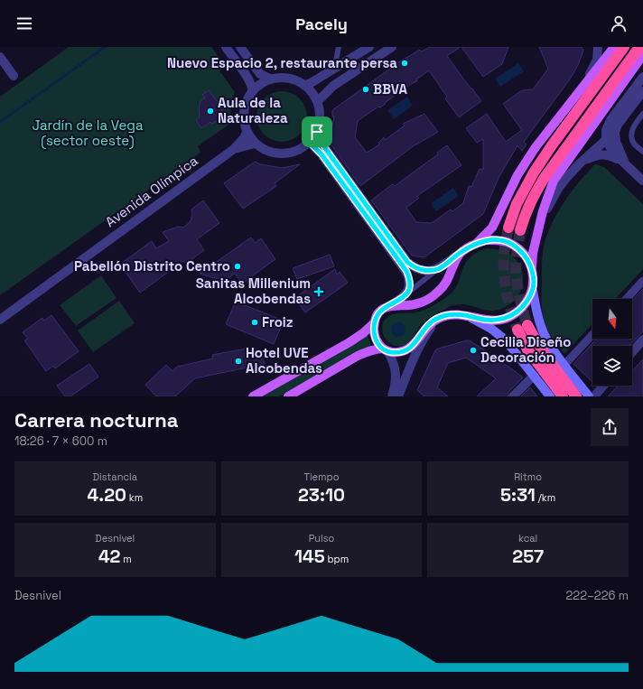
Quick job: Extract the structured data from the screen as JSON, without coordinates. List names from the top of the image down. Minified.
{"streets":{"street":["Avenida Olímpica"]},"parks":["Jardín de la Vega (sector oeste)"],"places":{"other":["Nuevo Espacio 2, restaurante persa","BBVA","Aula de la Naturaleza","Pabellón Distrito Centro","Froiz","Cecilia Diseño Decoración","Hotel UVE Alcobendas"],"health":["Sanitas Millenium Alcobendas"]},"north":"bottom","page":{"header":"Pacely","heading":["Carrera nocturna","18:26 · 7 × 600 m"],"stats":[["Distancia","4.20 km"],["Tiempo","23:10"],["Ritmo","5:31 /km"],["Desnivel","42 m"],["Pulso","145 bpm"],["kcal","257"]],"chart":["Desnivel","222–226 m"]}}
